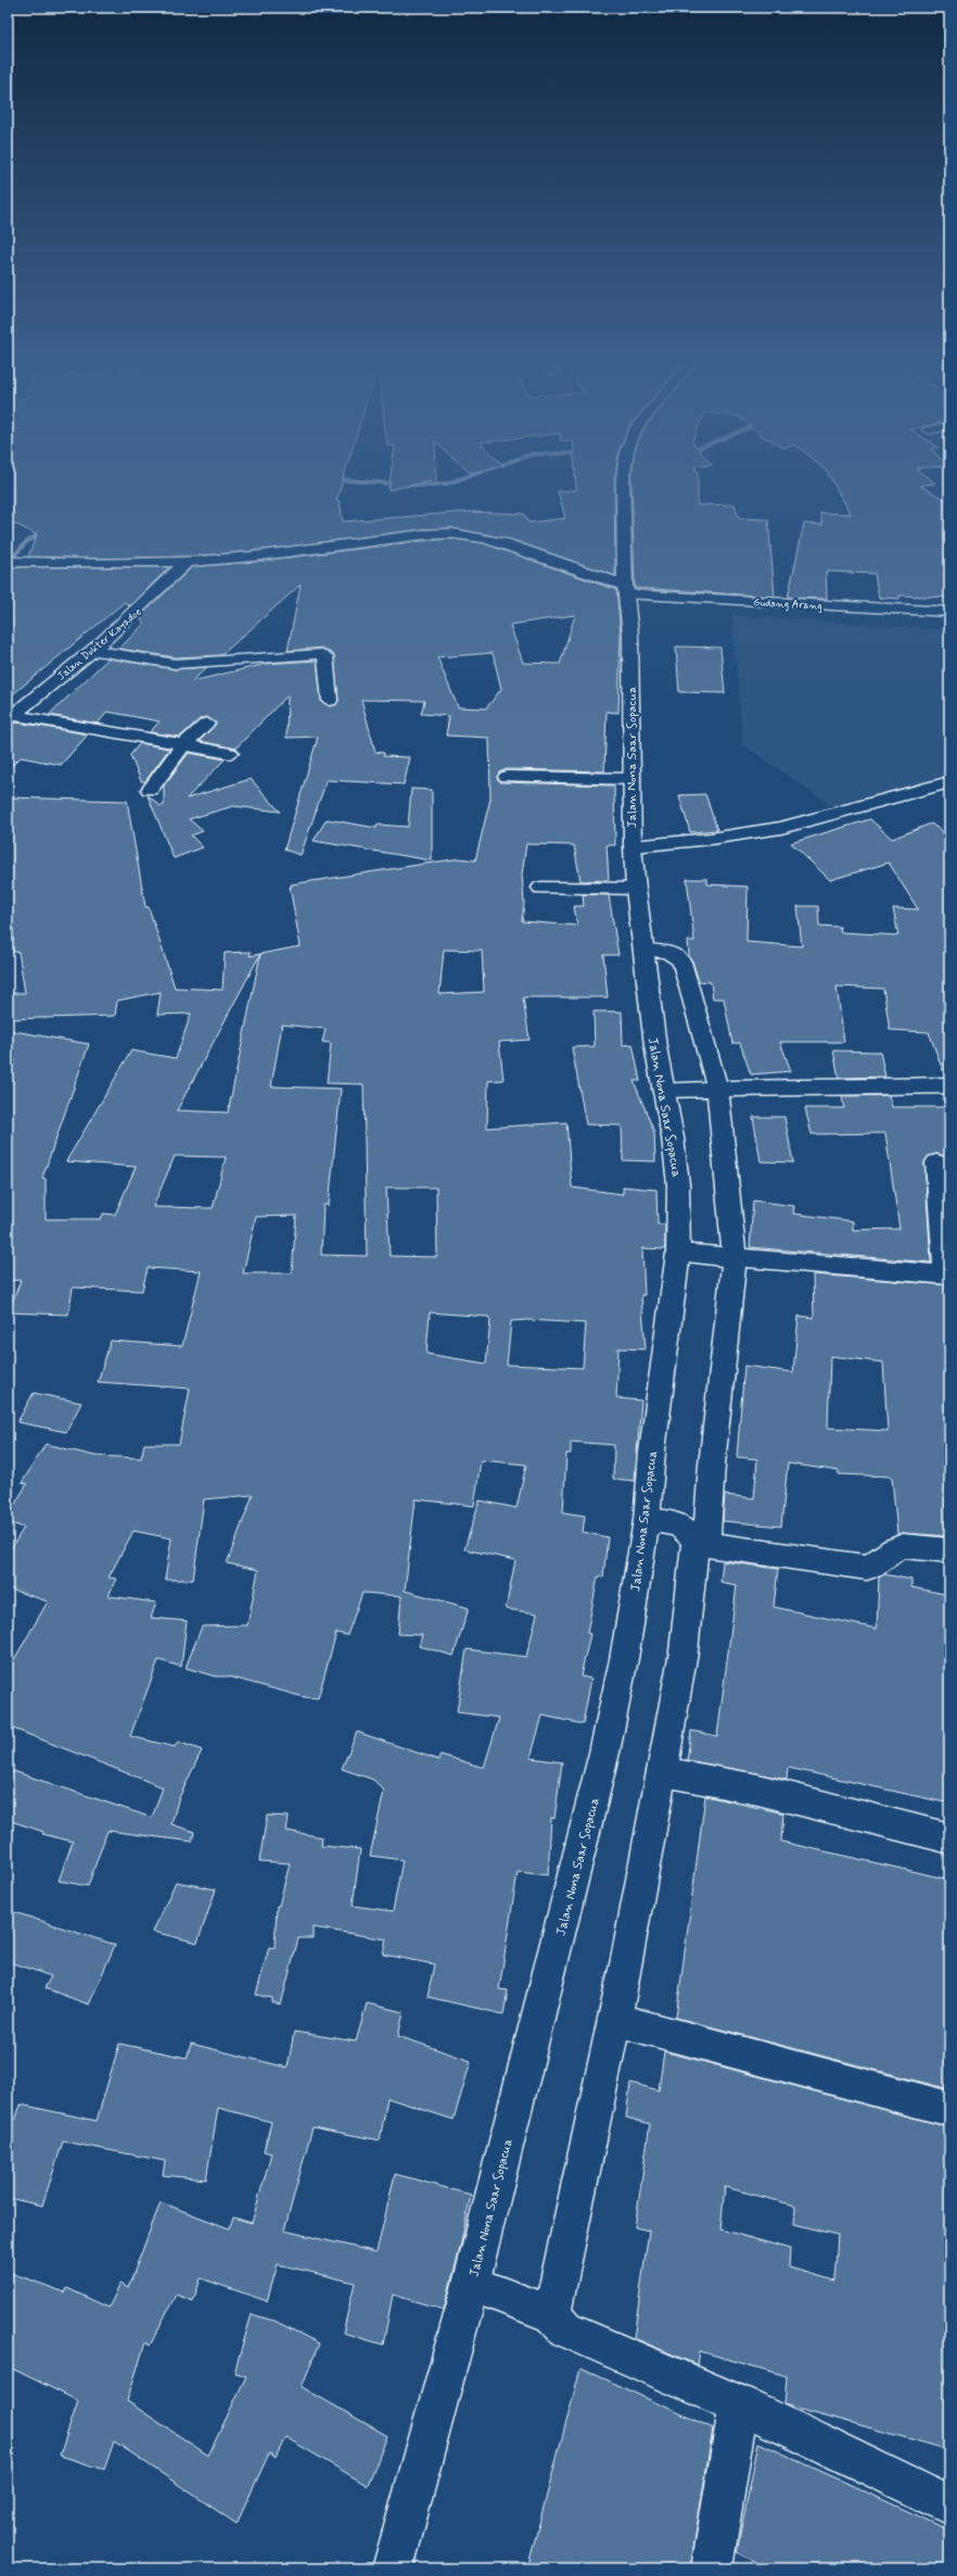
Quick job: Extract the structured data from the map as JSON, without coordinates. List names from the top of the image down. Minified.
{"streets":{"street":["Gudang Arang","Jalan Dokter Kayadoe","Jalan Nona Saar Sopacua"]},"crossings":[["Gudang Arang","Jalan Dokter Kayadoe"],["Gudang Arang","Jalan Nona Saar Sopacua"]]}
